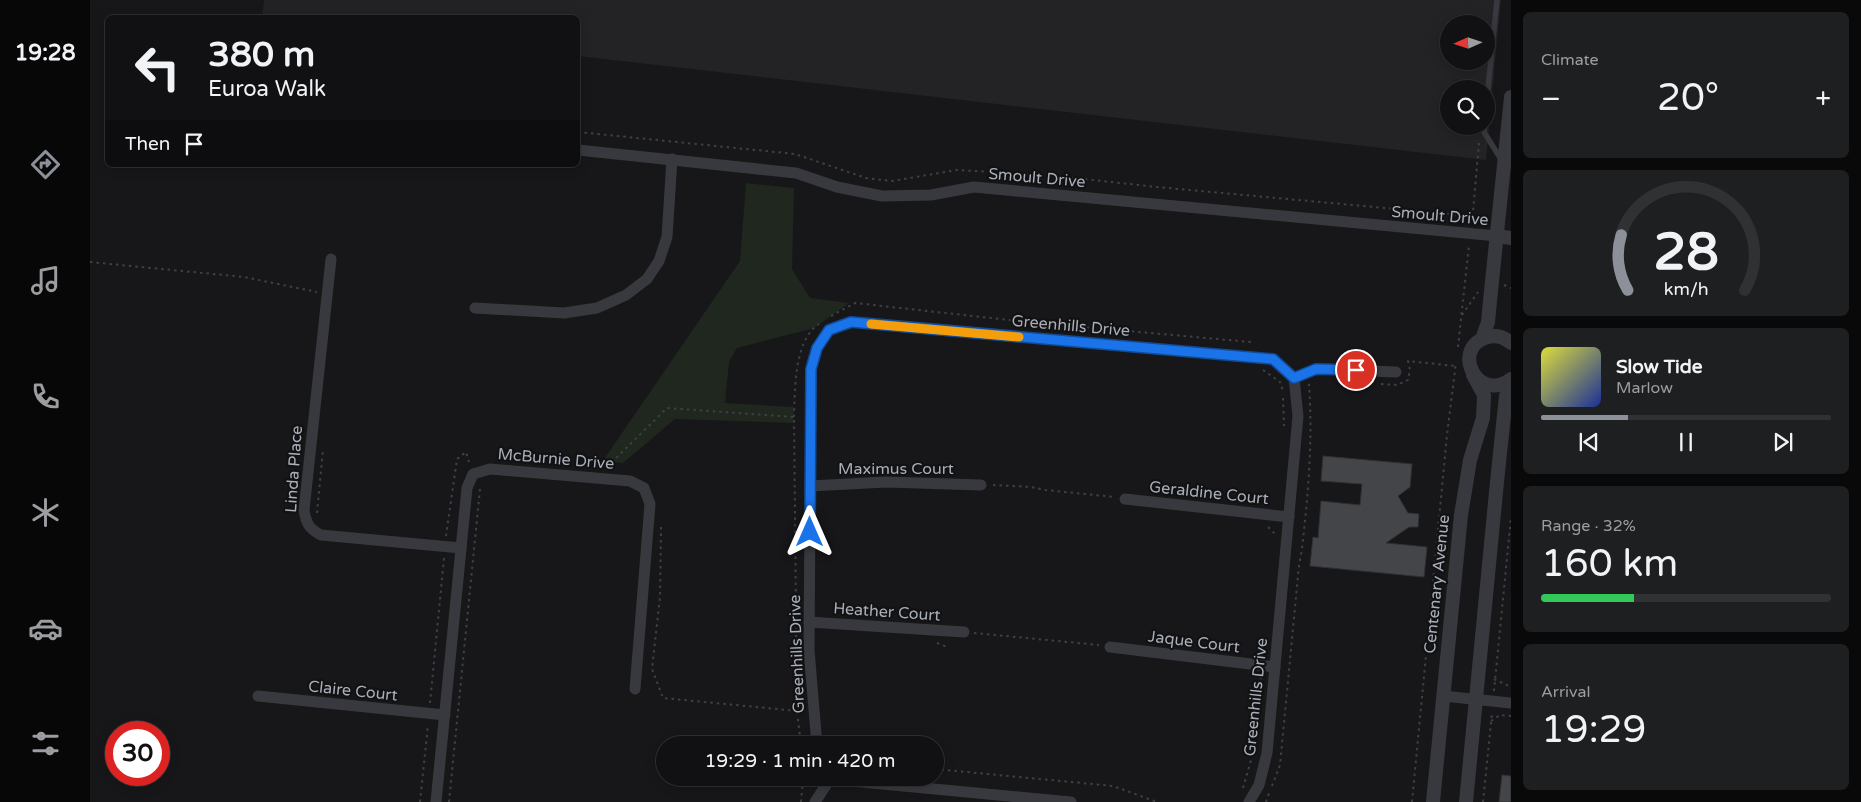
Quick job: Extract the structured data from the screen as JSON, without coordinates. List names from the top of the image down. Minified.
{"streets":{"street":["Smoult Drive","Greenhills Drive","McBurnie Drive","Maximus Court","Linda Place","Geraldine Court","Centenary Avenue","Heather Court","Jaque Court","Claire Court"]},"crossings":[["Greenhills Drive","Maximus Court"],["Greenhills Drive","Geraldine Court"],["Greenhills Drive","Heather Court"],["Greenhills Drive","Jaque Court"]],"north":"left","page":{"tabs":"19:28","tile":["Climate",["Range · 32%","160 km"],["Arrival","19:29"]],"turn":["380 m","Euroa Walk"],"heat":["−","20°","+"],"then":"Then","song":["Slow Tide","Marlow"],"limit":"30","trip":"19:29 · 1 min · 420 m","gauge":["28","km/h"]}}
